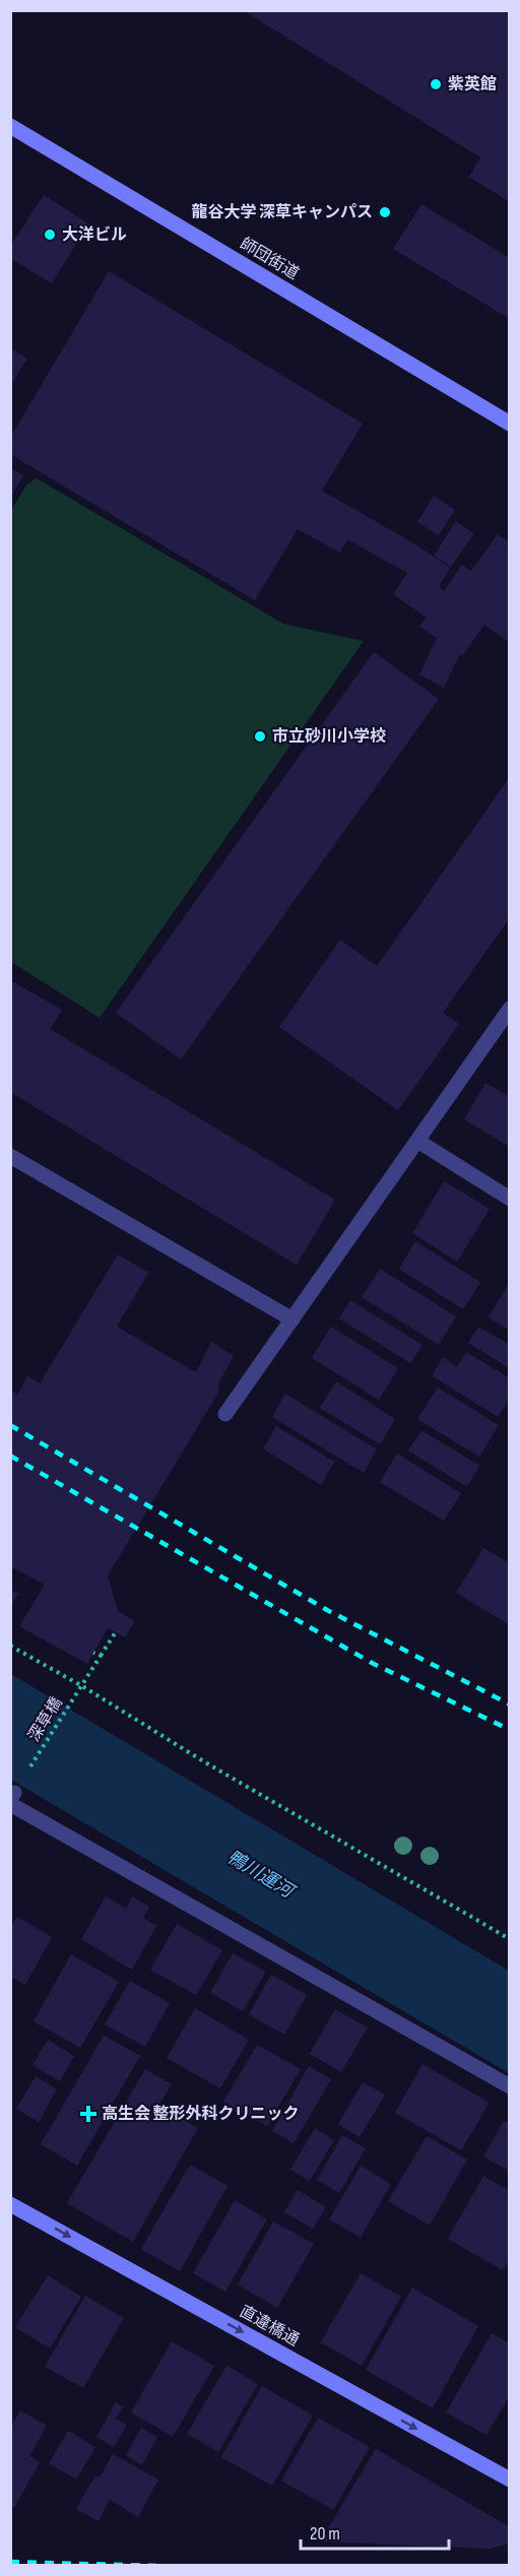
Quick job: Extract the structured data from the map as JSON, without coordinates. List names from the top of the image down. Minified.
{"streets":{"street":["師団街道","直違橋通"],"path":["深草橋"]},"one_way":["直違橋通"],"water":["鴨川運河"],"places":{"other":["紫英館","龍谷大学 深草キャンパス","大洋ビル","市立砂川小学校"],"health":["高生会 整形外科クリニック"]},"scale_bar":"20 m"}
